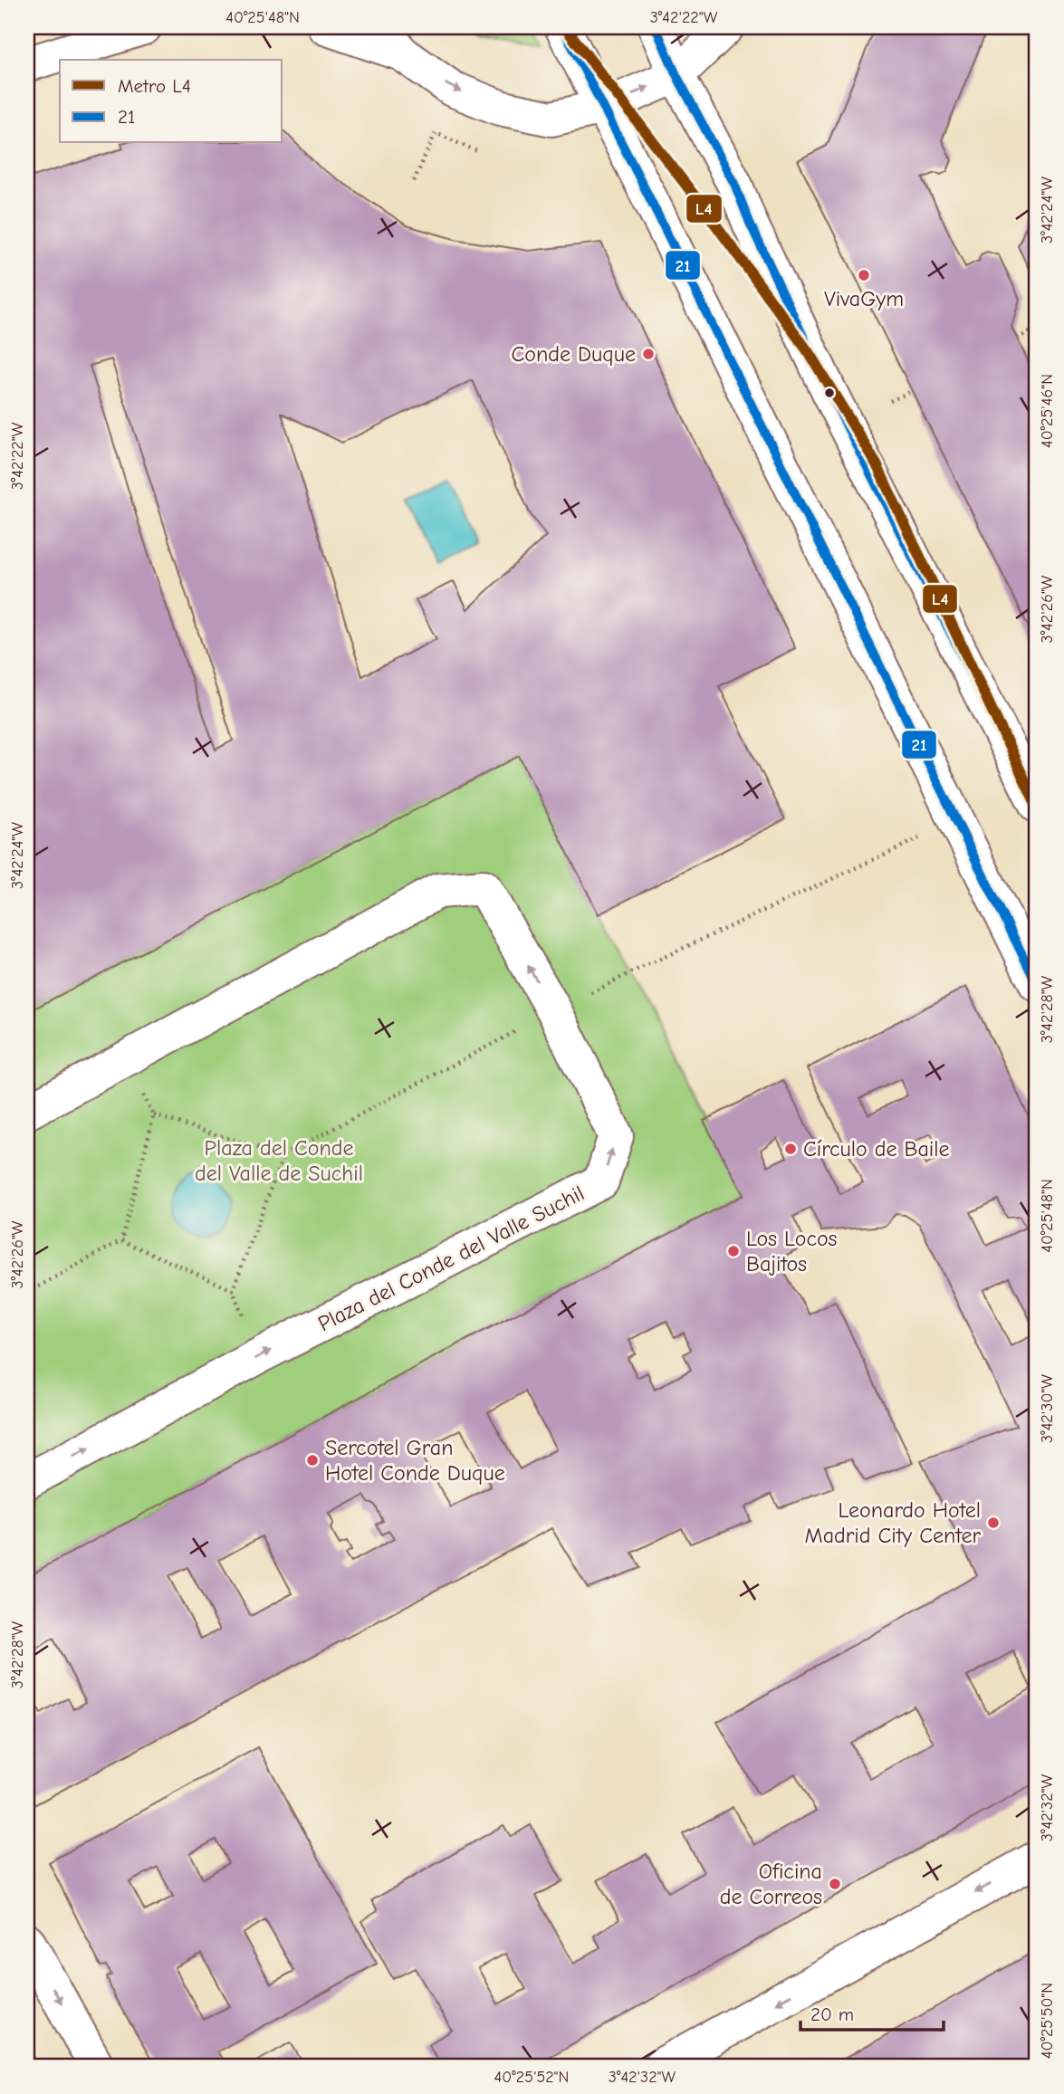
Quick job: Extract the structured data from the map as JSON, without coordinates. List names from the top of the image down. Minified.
{"streets":{"main road":["Plaza del Conde del Valle Suchil"]},"parks":["Plaza del Conde del Valle de Suchil"],"places":["VivaGym","Conde Duque","Círculo de Baile","Los Locos Bajitos","Sercotel Gran Hotel Conde Duque","Leonardo Hotel Madrid City Center","Oficina de Correos"],"lines":["metro line L4","transit line 21"],"legend":["Metro L4","21"],"scale_bar":"20 m","coordinates":["40°25'48\"N","3°42'22\"W","3°42'24\"W","40°25'46\"N","3°42'26\"W","3°42'28\"W","3°42'30\"W","3°42'32\"W","40°25'50\"N","40°25'52\"N"]}
